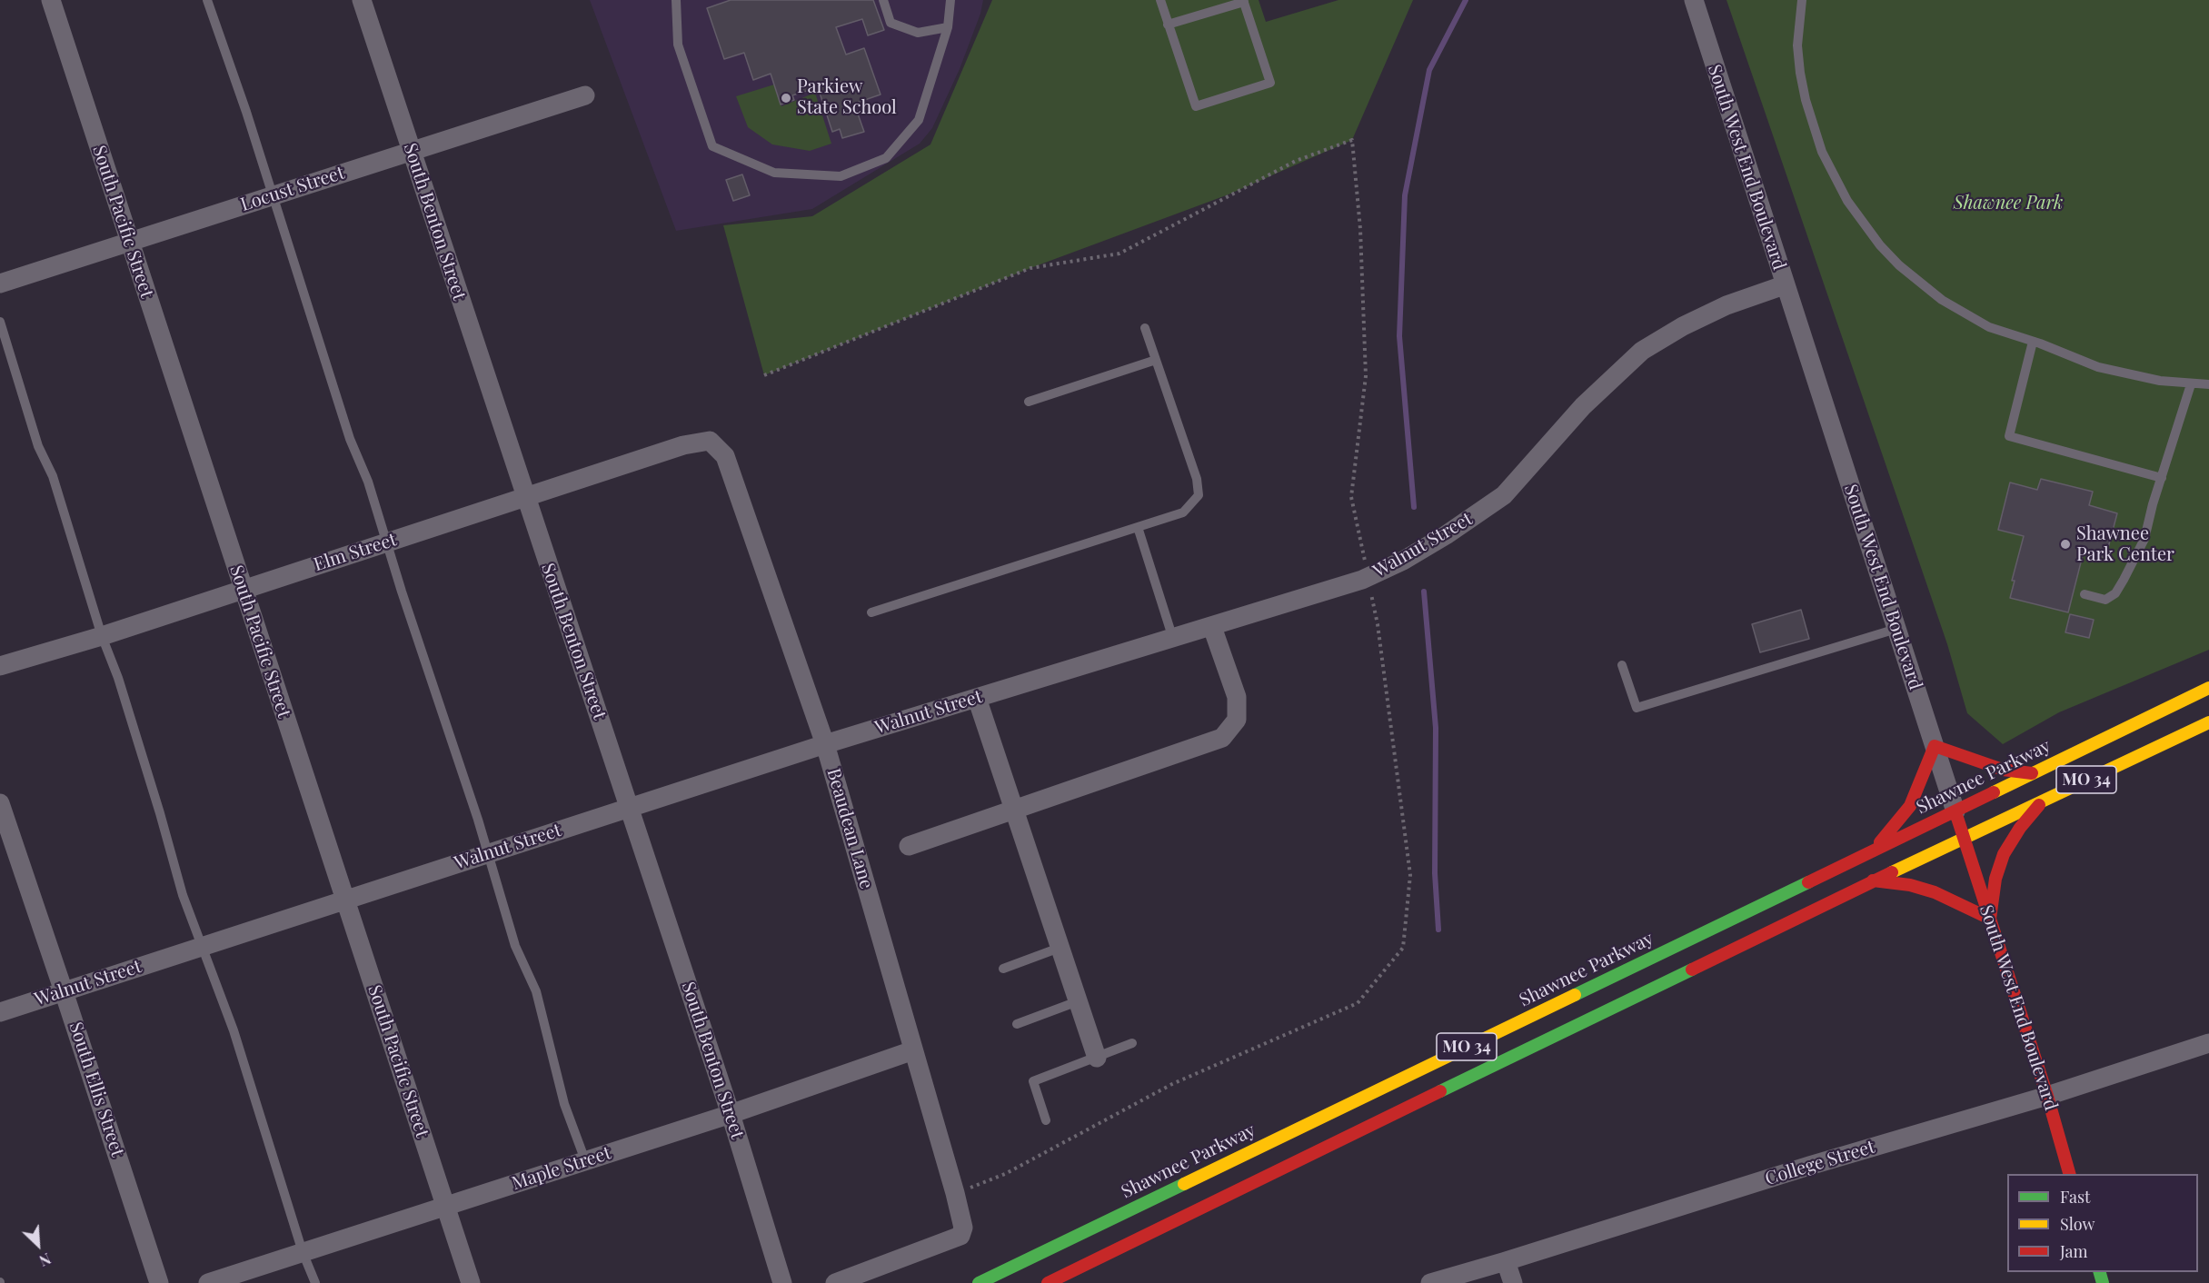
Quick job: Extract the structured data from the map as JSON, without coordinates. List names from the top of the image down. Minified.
{"streets":{"main road":["South West End Boulevard","Shawnee Parkway","MO 34"],"street":["Locust Street","South Pacific Street","South Benton Street","Walnut Street","Elm Street","Beaudean Lane","South Ellis Street","College Street","Maple Street"]},"crossings":[["South West End Boulevard","Walnut Street"],["South West End Boulevard","Shawnee Parkway"],["South West End Boulevard","MO 34"],["South West End Boulevard","College Street"],["Locust Street","South Pacific Street"],["Locust Street","South Benton Street"],["South Pacific Street","Walnut Street"],["South Pacific Street","Elm Street"],["South Pacific Street","Maple Street"],["South Benton Street","Walnut Street"],["South Benton Street","Elm Street"],["South Benton Street","Maple Street"],["Walnut Street","Beaudean Lane"],["Walnut Street","South Ellis Street"],["Elm Street","Beaudean Lane"],["Beaudean Lane","Maple Street"]],"parks":["Shawnee Park"],"places":["Parkiew State School","Shawnee Park Center"],"legend":["Fast","Slow","Jam"],"north":"bottom right"}
